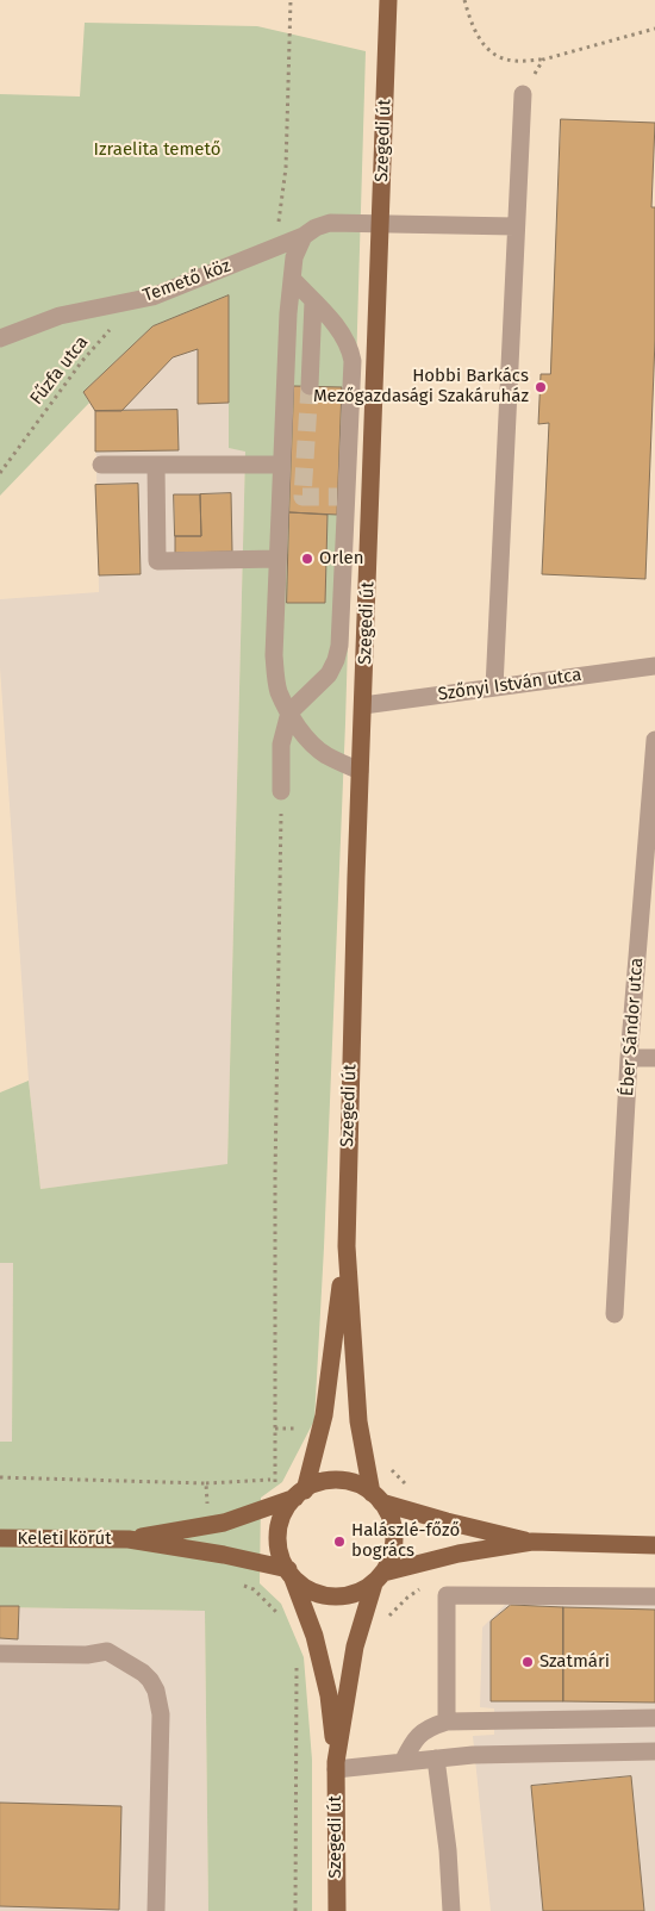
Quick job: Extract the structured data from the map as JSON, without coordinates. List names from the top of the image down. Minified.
{"streets":{"main road":["Szegedi út","Keleti körút"],"street":["Temető köz","Szőnyi István utca","Éber Sándor utca"],"path":["Fűzfa utca"]},"crossings":[["Szegedi út","Temető köz"],["Szegedi út","Szőnyi István utca"]],"parks":["Izraelita temető"],"places":["Hobbi Barkács Mezőgazdasági Szakáruház","Orlen","Halászlé-főző bogrács","Szatmári"]}
